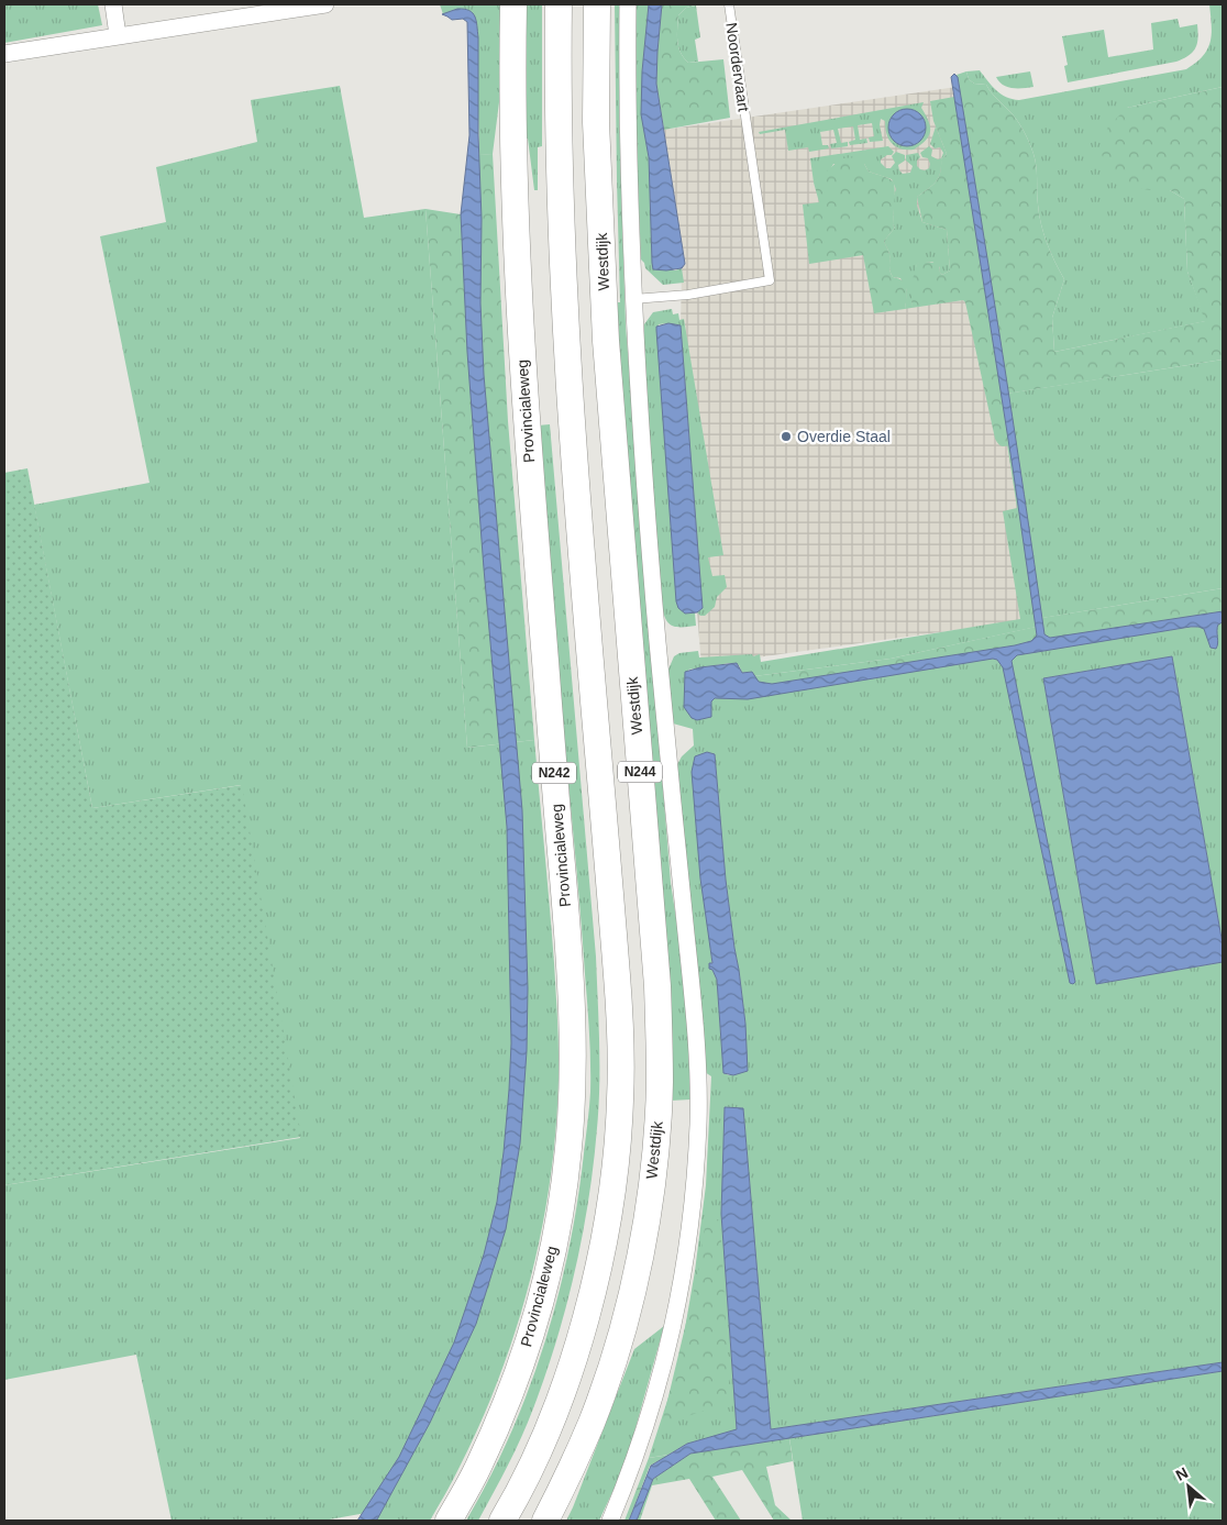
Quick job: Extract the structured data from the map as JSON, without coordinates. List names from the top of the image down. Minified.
{"streets":{"main road":["Westdijk","Provincialeweg","N244","N242"],"lane":["Noordervaart"]},"crossings":[["Noordervaart","Westdijk"]],"places":["Overdie Staal"],"north":"top left"}
